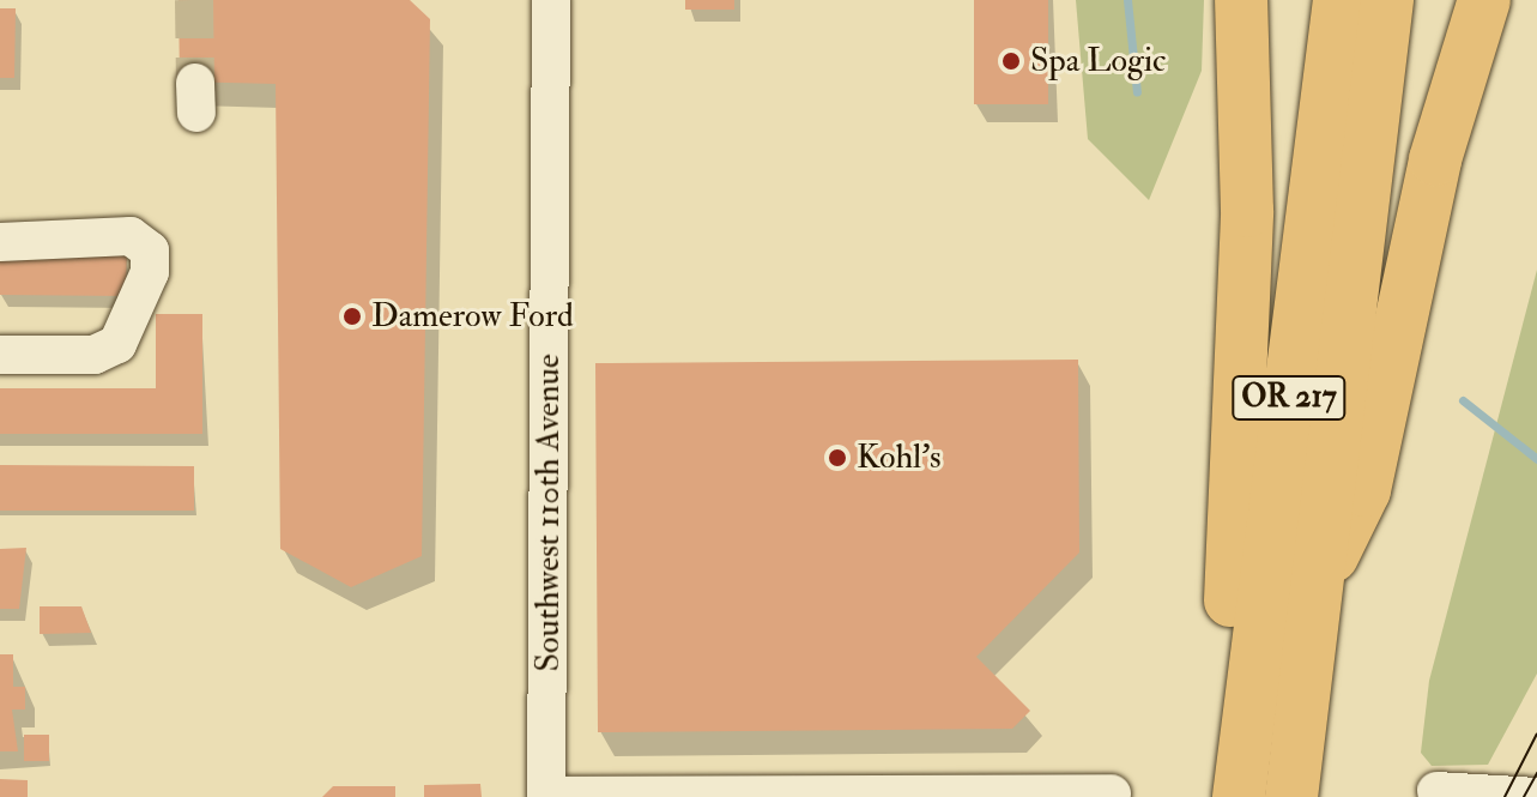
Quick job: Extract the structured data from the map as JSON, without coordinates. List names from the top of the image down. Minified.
{"streets":{"highway":["OR 217"],"street":["Southwest 110th Avenue"]},"places":["Spa Logic","Damerow Ford","Kohl's"]}
